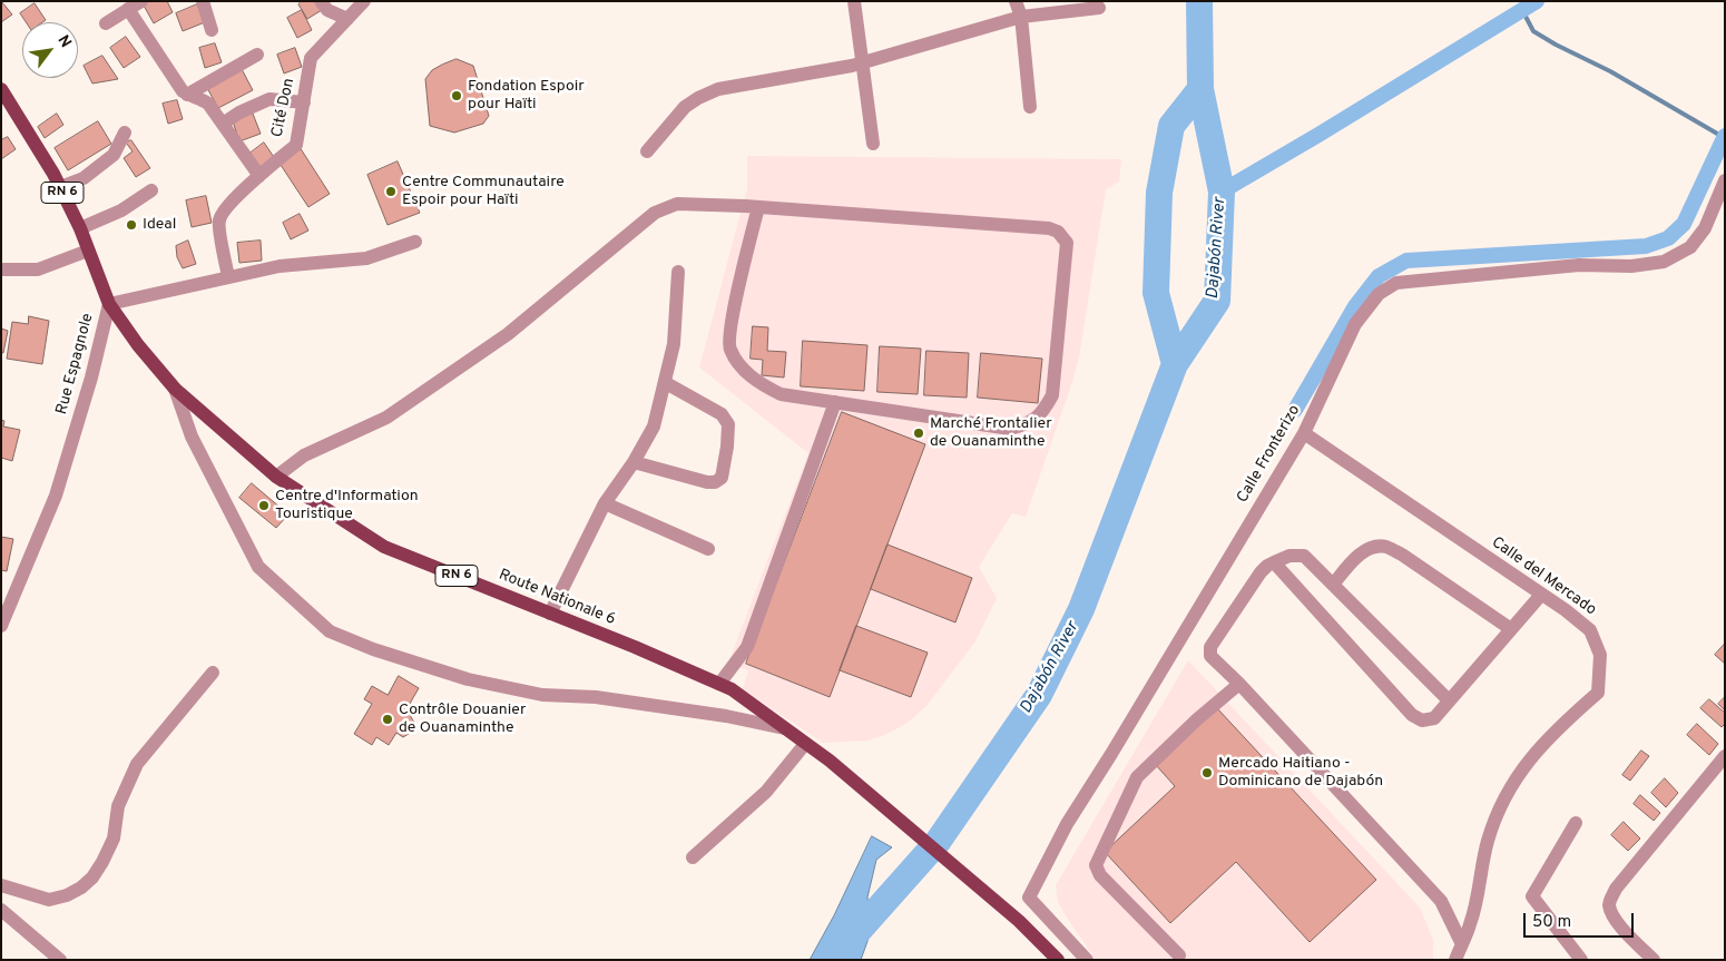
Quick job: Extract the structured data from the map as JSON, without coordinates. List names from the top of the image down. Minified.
{"streets":{"main road":["RN 6","Rue Espagnole","Route Nationale 6"],"street":["Cité Don","Calle Fronterizo","Calle del Mercado"]},"crossings":[["Rue Espagnole","Route Nationale 6"],["Calle Fronterizo","Calle del Mercado"]],"water":["Dajabón River"],"places":["Fondation Espoir pour Haïti","Centre Communautaire Espoir pour Haïti","Ideal","Marché Frontalier de Ouanaminthe","Centre d'Information Touristique","Contrôle Douanier de Ouanaminthe","Mercado Haitiano - Dominicano de Dajabón"],"scale_bar":"50 m","north":"top right"}
